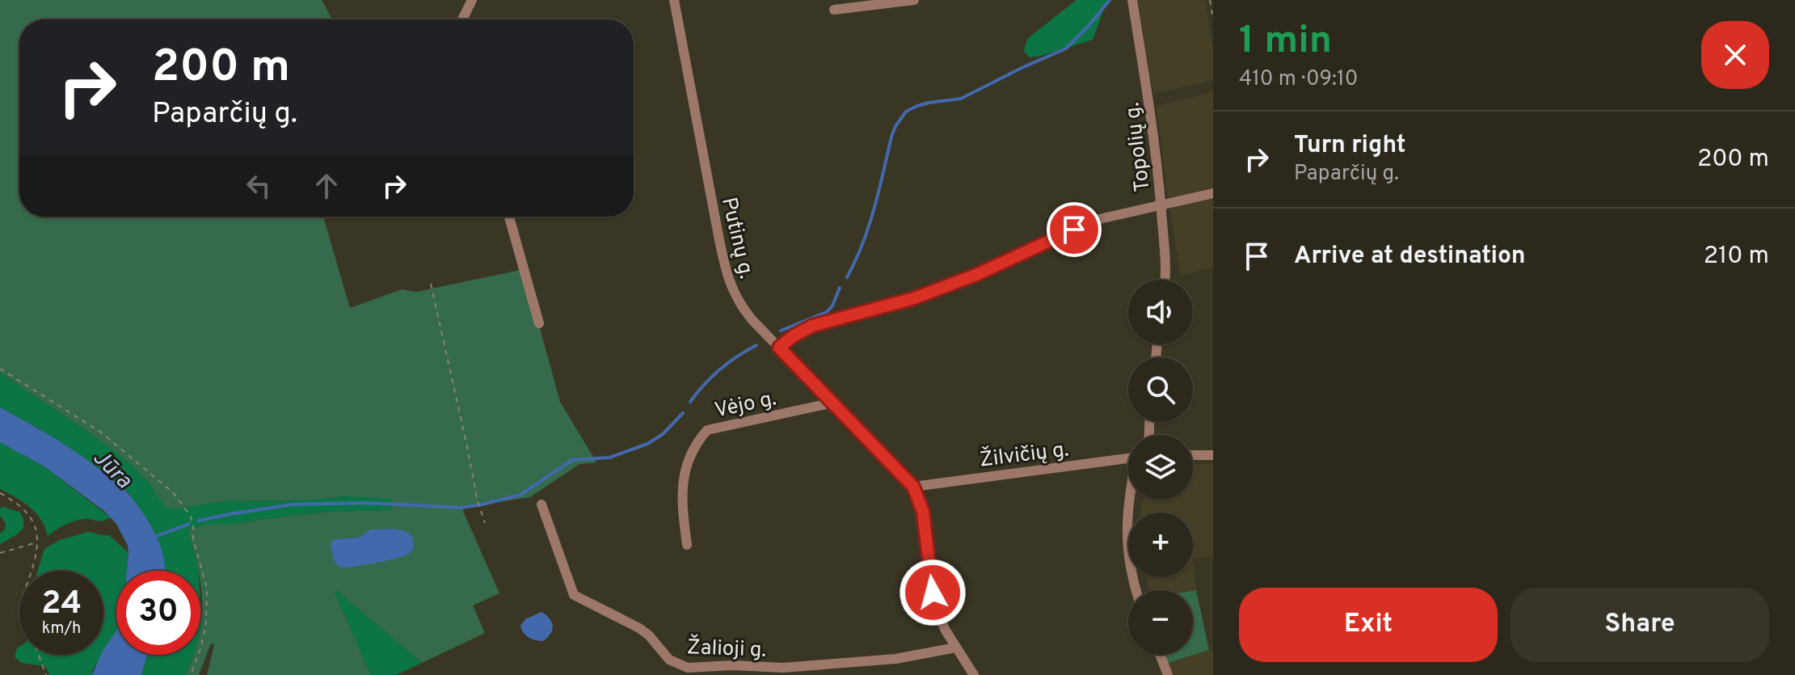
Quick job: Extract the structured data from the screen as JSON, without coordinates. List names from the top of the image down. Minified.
{"streets":{"street":["Topolių g.","Putinų g.","Vėjo g.","Žilvičių g.","Žalioji g."]},"crossings":[["Putinų g.","Vėjo g."],["Putinų g.","Žilvičių g."],["Putinų g.","Žalioji g."]],"water":["Jūra"],"page":{"heading":["1 min","410 m · 09:10"],"turn":["200 m","Paparčių g."],"list":[{"name":"Turn right","note":"Paparčių g.","value":"200 m"},{"name":"Arrive at destination","value":"210 m"}],"map_buttons":["+","−"],"speed":"24 km/h","limit":"30","buttons":["Exit","Share"]}}
